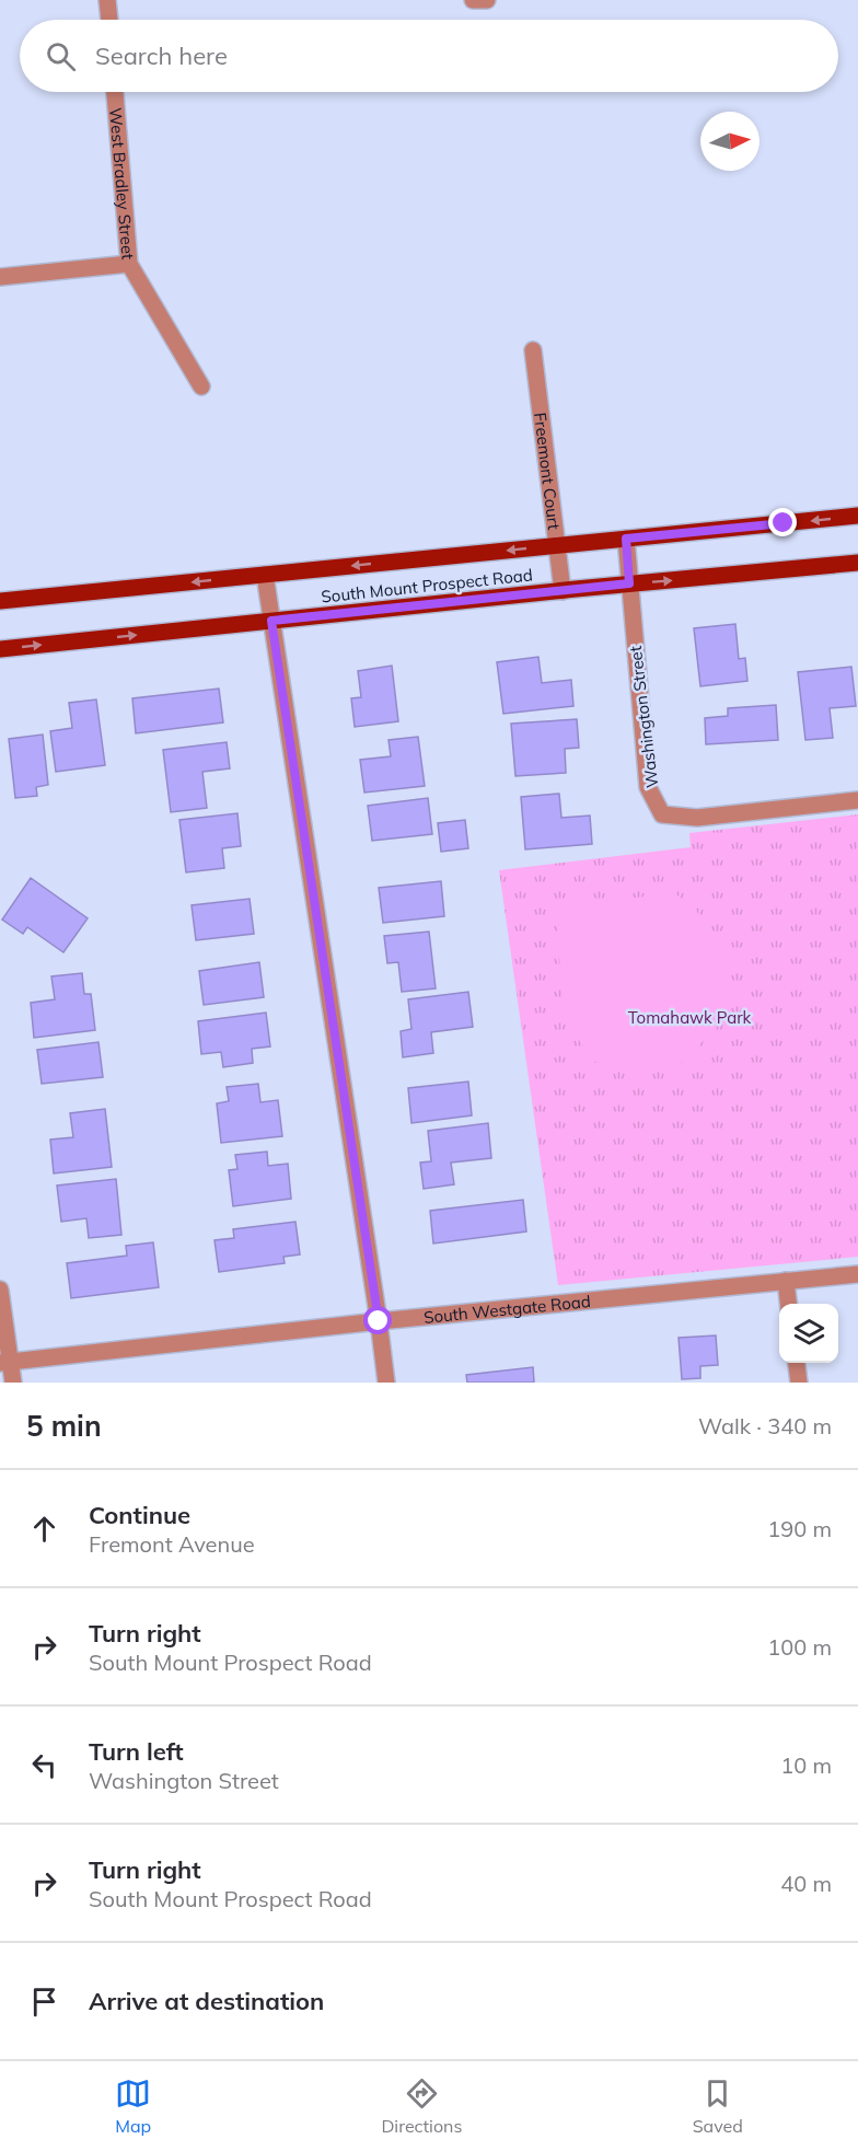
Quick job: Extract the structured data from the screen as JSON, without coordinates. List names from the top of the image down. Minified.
{"streets":{"main road":["South Mount Prospect Road"],"street":["West Bradley Street","Freemont Court","Washington Street","South Westgate Road"]},"crossings":[["Freemont Court","South Mount Prospect Road"],["South Mount Prospect Road","Washington Street"]],"parks":["Tomahawk Park"],"north":"right","page":{"search":"Search here","heading":["5 min","Walk · 340 m"],"list":[["Continue","Fremont Avenue","190 m"],["Turn right","South Mount Prospect Road","100 m"],["Turn left","Washington Street","10 m"],["Turn right","South Mount Prospect Road","40 m"],"Arrive at destination"],"nav":["Map","Directions","Saved"]}}
